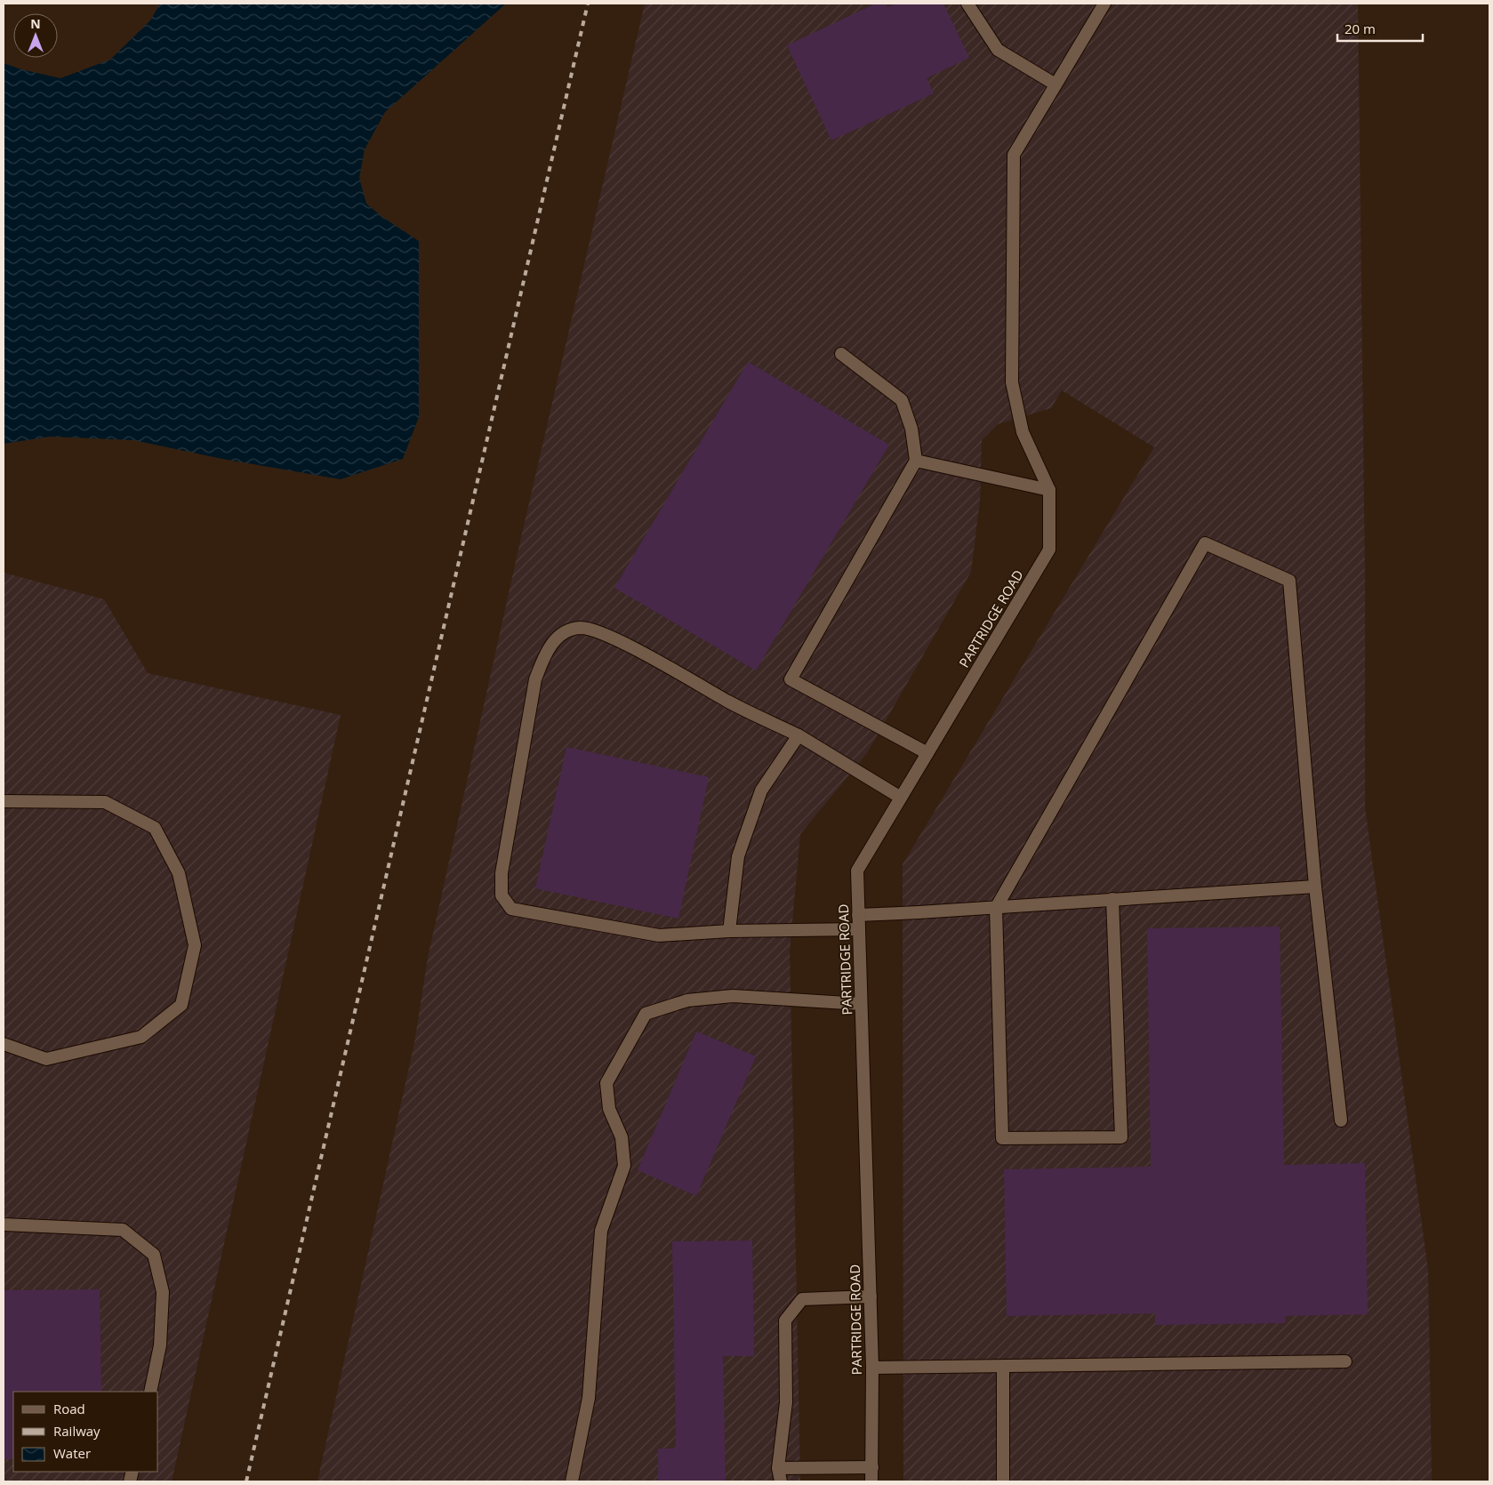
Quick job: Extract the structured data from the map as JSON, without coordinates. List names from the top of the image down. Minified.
{"streets":{"street":["PARTRIDGE ROAD"]},"legend":["Road","Railway","Water"],"scale_bar":"20 m","north":"top"}
